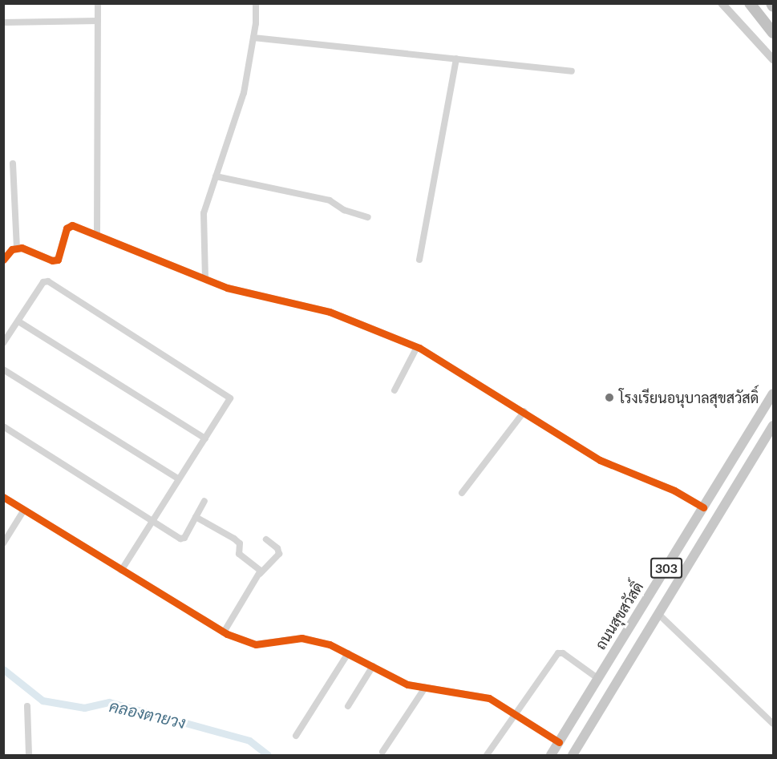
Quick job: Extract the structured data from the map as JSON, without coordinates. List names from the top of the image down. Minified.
{"streets":{"main road":["303","ถนนสุขสวัสดิ์"]},"water":["คลองตายวง"],"places":["โรงเรียนอนุบาลสุขสวัสดิ์"]}
